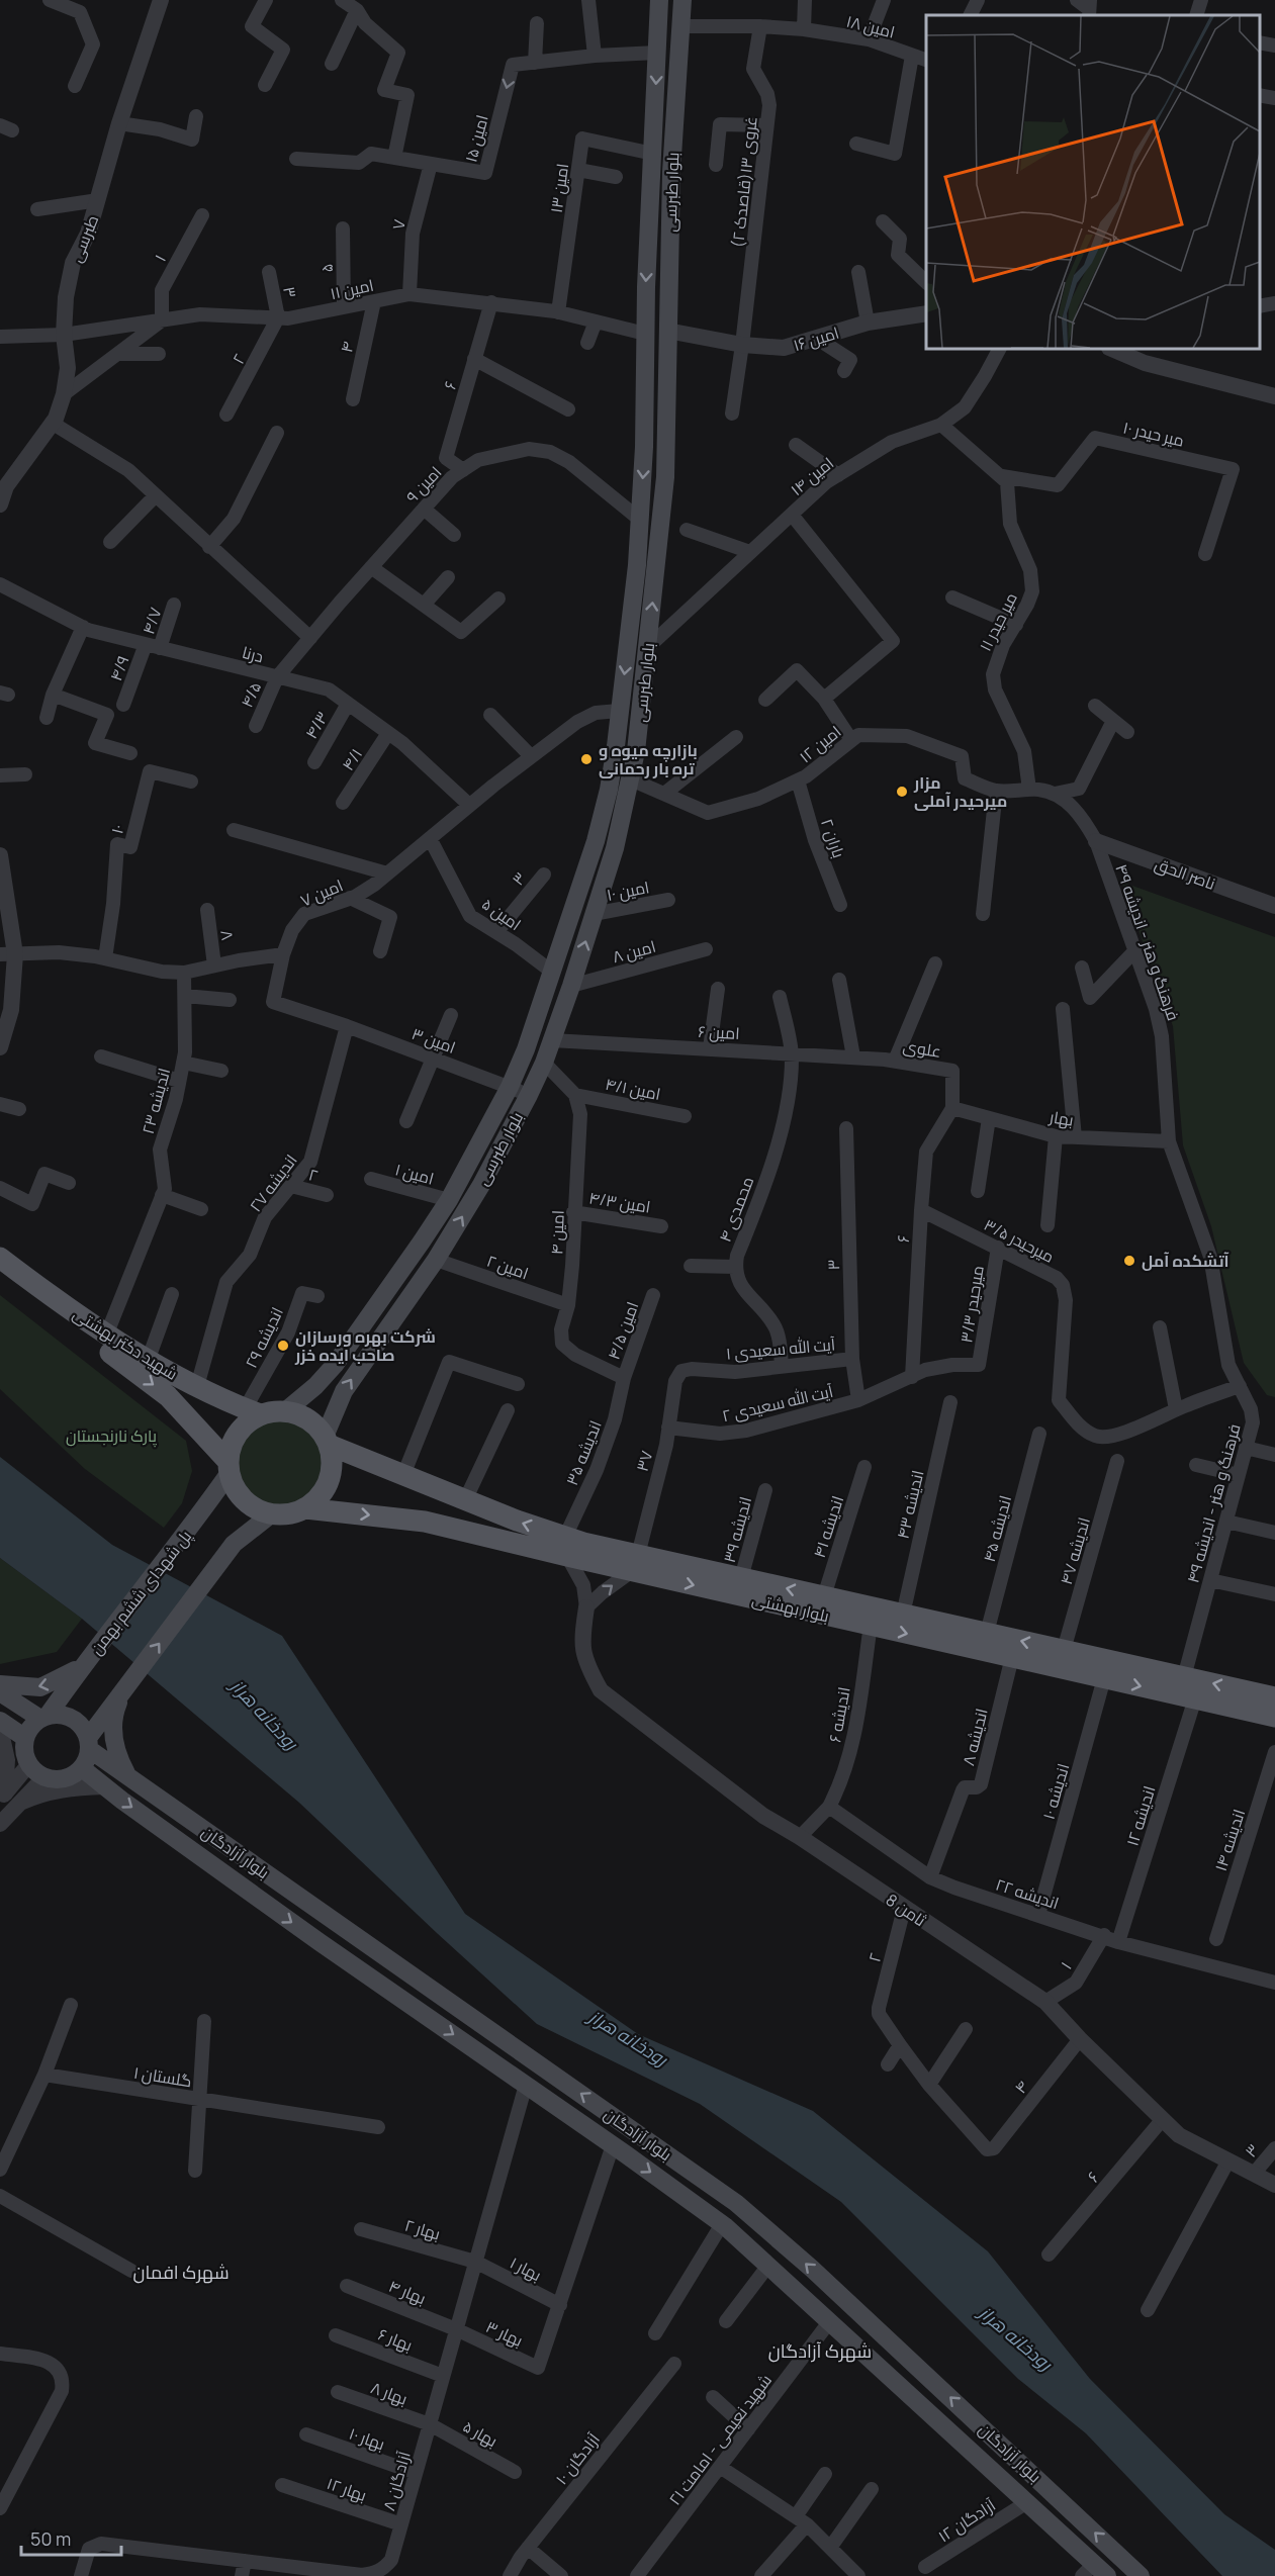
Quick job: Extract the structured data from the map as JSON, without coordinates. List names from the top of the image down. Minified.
{"streets":{"main road":["بلوار طبرسی","شهید دکتر بهشتی","پل شهدای ششم بهمن","بلوار بهشتی","بلوار آزادگان"],"street":["امین ۱۸","امین ۱۵","غروی ۱۳(قاصدک ۲)","امین ۱۳","۷","طبرسی","۱","۵","امین ۱۱","۳","امین ۱۶","۴","۲","۶","میر حیدر ۱۰","امین ۱۴","امین ۹","۴/۷","میر حیدر ۱۱","درنا","۴/۹","۴/۵","۴/۳","امین ۱۲","۴/۱","۱۰","باران ۲","ناصر الحق","امین ۱۰","امین ۷","امین ۵","۸","فرهنگ و هنر - اندیشه ۴۹","امین ۸","امین ۶","امین ۳","علوی","امین ۴/۱","اندیشه ۲۳","بهار","امین ۱","اندیشه ۲۷","۴/۳ امین","محمدی ۴","امین ۴","میرحیدر ۳/۵","امین ۲","میرحیدر ۳/۳","امین ۴/۵","اندیشه ۲۹","آیت الله سعیدی ۱","آیت الله سعیدی ۲","اندیشه ۳۵","۳۷","اندیشه ۴۳","اندیشه ۴۱","اندیشه ۴۵","اندیشه ۳۹","اندیشه ۴۷","اندیشه ۶","اندیشه ۸","اندیشه ۱۰","اندیشه ۱۲","اندیشه ۱۴","اندیشه ۲۲","ثامن 8","گلستان ۱","بهار ۲","بهار ۱","بهار ۴","بهار ۳","بهار ۶","بهار ۸","بهار ۵","بهار ۱۰","شهید نعیمی - امامت ۲۱","آزادگان ۱۰","آزادگان ۸","بهار ۱۲","آزادگان ۱۲"]},"crossings":[["امین ۱۸","غروی ۱۳(قاصدک ۲)"],["امین ۱۸","بلوار طبرسی"],["امین ۱۵","بلوار طبرسی"],["امین ۱۵","۷"],["غروی ۱۳(قاصدک ۲)","امین ۱۶"],["امین ۱۳","بلوار طبرسی"],["امین ۱۳","امین ۱۱"],["بلوار طبرسی","امین ۱۱"],["بلوار طبرسی","امین ۱۶"],["بلوار طبرسی","امین ۱۴"],["بلوار طبرسی","امین ۹"],["بلوار طبرسی","امین ۱۲"],["بلوار طبرسی","امین ۱۰"],["بلوار طبرسی","امین ۷"],["بلوار طبرسی","امین ۵"],["بلوار طبرسی","امین ۸"],["بلوار طبرسی","امین ۶"],["بلوار طبرسی","امین ۳"],["بلوار طبرسی","امین ۱"],["بلوار طبرسی","امین ۲"],["بلوار طبرسی","اندیشه ۲۹"],["بلوار طبرسی","شهید دکتر بهشتی"],["بلوار طبرسی","پل شهدای ششم بهمن"],["بلوار طبرسی","بلوار بهشتی"],["۷","امین ۱۱"],["طبرسی","امین ۱۱"],["۱","امین ۱۱"],["۱","اندیشه ۲۲"],["۱","ثامن 8"],["۵","امین ۱۱"],["امین ۱۱","۳"],["امین ۱۱","۴"],["امین ۱۱","۲"],["امین ۱۱","۶"],["۳","۲"],["۳","امین ۵"],["۳","آیت الله سعیدی ۱"],["۳","آیت الله سعیدی ۲"],["۳","ثامن 8"],["۴","ثامن 8"],["۲","اندیشه ۲۷"],["۲","ثامن 8"],["۶","امین ۹"],["۶","علوی"],["۶","بهار"],["۶","میرحیدر ۳/۵"],["۶","آیت الله سعیدی ۲"],["۶","ثامن 8"],["میر حیدر ۱۰","میر حیدر ۱۱"],["امین ۹","درنا"],["امین ۹","۴/۵"],["۴/۷","درنا"],["میر حیدر ۱۱","امین ۱۲"],["درنا","۴/۹"],["درنا","۴/۵"],["درنا","۴/۳"],["درنا","۴/۱"],["درنا","امین ۷"],["امین ۱۲","باران ۲"],["امین ۱۲","فرهنگ و هنر - اندیشه ۴۹"],["ناصر الحق","فرهنگ و هنر - اندیشه ۴۹"],["امین ۷","امین ۵"],["امین ۷","امین ۳"],["امین ۷","اندیشه ۲۷"],["فرهنگ و هنر - اندیشه ۴۹","بهار"],["فرهنگ و هنر - اندیشه ۴۹","بلوار بهشتی"],["امین ۶","علوی"],["امین ۶","محمدی ۴"],["امین ۳","اندیشه ۲۷"],["علوی","بهار"],["امین ۴/۱","امین ۴"],["اندیشه ۲۳","شهید دکتر بهشتی"],["اندیشه ۲۷","شهید دکتر بهشتی"],["۴/۳ امین","امین ۴"],["محمدی ۴","آیت الله سعیدی ۱"],["امین ۴","امین ۲"],["امین ۴","امین ۴/۵"],["امین ۴","اندیشه ۳۵"],["میرحیدر ۳/۵","میرحیدر ۳/۳"],["میرحیدر ۳/۳","آیت الله سعیدی ۲"],["امین ۴/۵","اندیشه ۳۵"],["اندیشه ۲۹","شهید دکتر بهشتی"],["اندیشه ۲۹","پل شهدای ششم بهمن"],["اندیشه ۲۹","بلوار بهشتی"],["شهید دکتر بهشتی","پل شهدای ششم بهمن"],["شهید دکتر بهشتی","بلوار بهشتی"],["آیت الله سعیدی ۱","۳۷"],["آیت الله سعیدی ۲","۳۷"],["اندیشه ۳۵","بلوار بهشتی"],["۳۷","بلوار بهشتی"],["اندیشه ۴۳","بلوار بهشتی"],["اندیشه ۴۱","بلوار بهشتی"],["اندیشه ۴۵","بلوار بهشتی"],["اندیشه ۳۹","بلوار بهشتی"],["اندیشه ۴۷","بلوار بهشتی"],["پل شهدای ششم بهمن","بلوار بهشتی"],["پل شهدای ششم بهمن","بلوار آزادگان"],["بلوار بهشتی","اندیشه ۶"],["بلوار بهشتی","اندیشه ۸"],["بلوار بهشتی","اندیشه ۱۰"],["بلوار بهشتی","اندیشه ۱۲"],["اندیشه ۶","اندیشه ۲۲"],["اندیشه ۸","اندیشه ۲۲"],["اندیشه ۱۰","اندیشه ۲۲"],["اندیشه ۱۲","اندیشه ۲۲"],["بلوار آزادگان","شهید نعیمی - امامت ۲۱"],["بلوار آزادگان","آزادگان ۸"],["بلوار آزادگان","آزادگان ۱۲"],["بهار ۲","بهار ۱"],["بهار ۲","آزادگان ۸"],["بهار ۱","بهار ۳"],["بهار ۱","آزادگان ۸"],["بهار ۴","بهار ۳"],["بهار ۴","آزادگان ۸"],["بهار ۳","آزادگان ۸"],["بهار ۶","آزادگان ۸"],["بهار ۸","بهار ۵"],["بهار ۸","آزادگان ۸"],["بهار ۵","آزادگان ۸"],["بهار ۱۰","آزادگان ۸"],["آزادگان ۸","بهار ۱۲"]],"districts":["شهرک افمان","شهرک آزادگان"],"water":["رودخانه هراز"],"parks":["پارک نارنجستان"],"places":["بازارچه میوه و تره بار رحمانی","مزار میرحیدر آملی","آتشکده آمل","شرکت بهره ورسازان صاحب ایده خزر"],"scale_bar":"50 m"}
